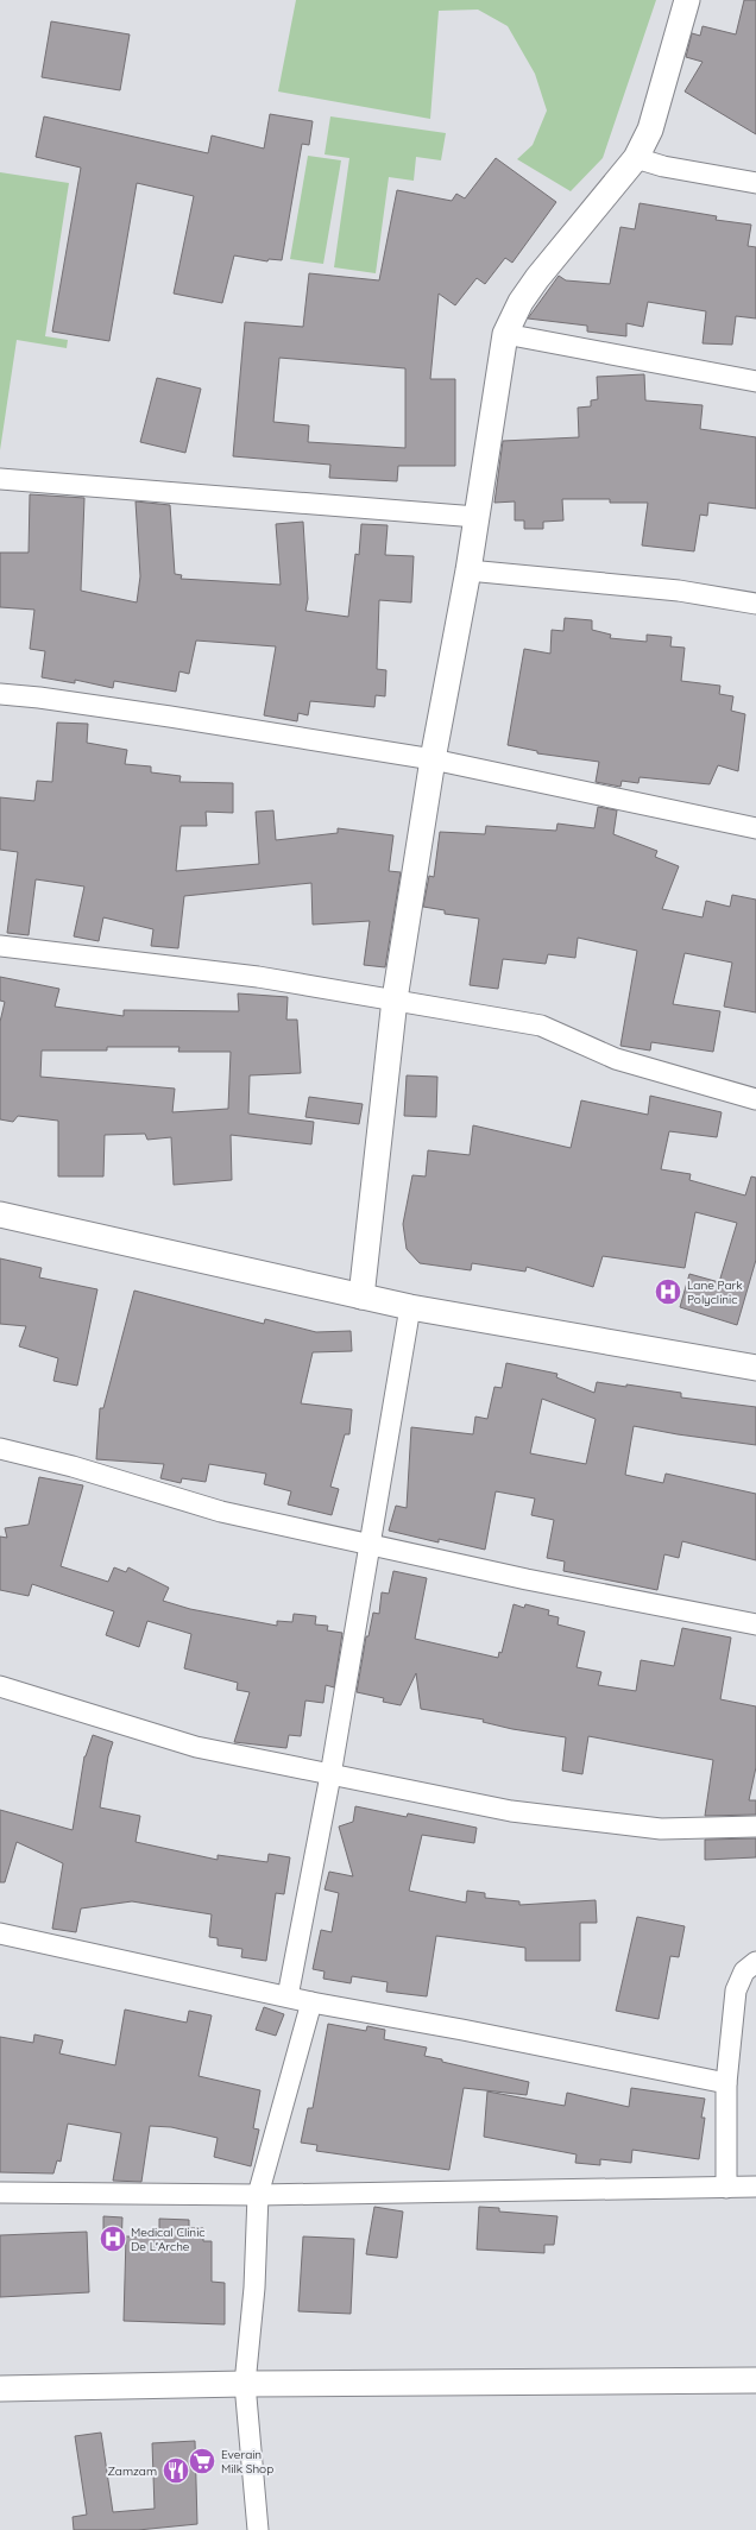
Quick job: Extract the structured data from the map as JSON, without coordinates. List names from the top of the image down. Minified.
{"places":{"hospital":["Lane Park Polyclinic","Medical Clinic De L'Arche"],"supermarket":["Everain Milk Shop"],"restaurant":["Zamzam"]}}
